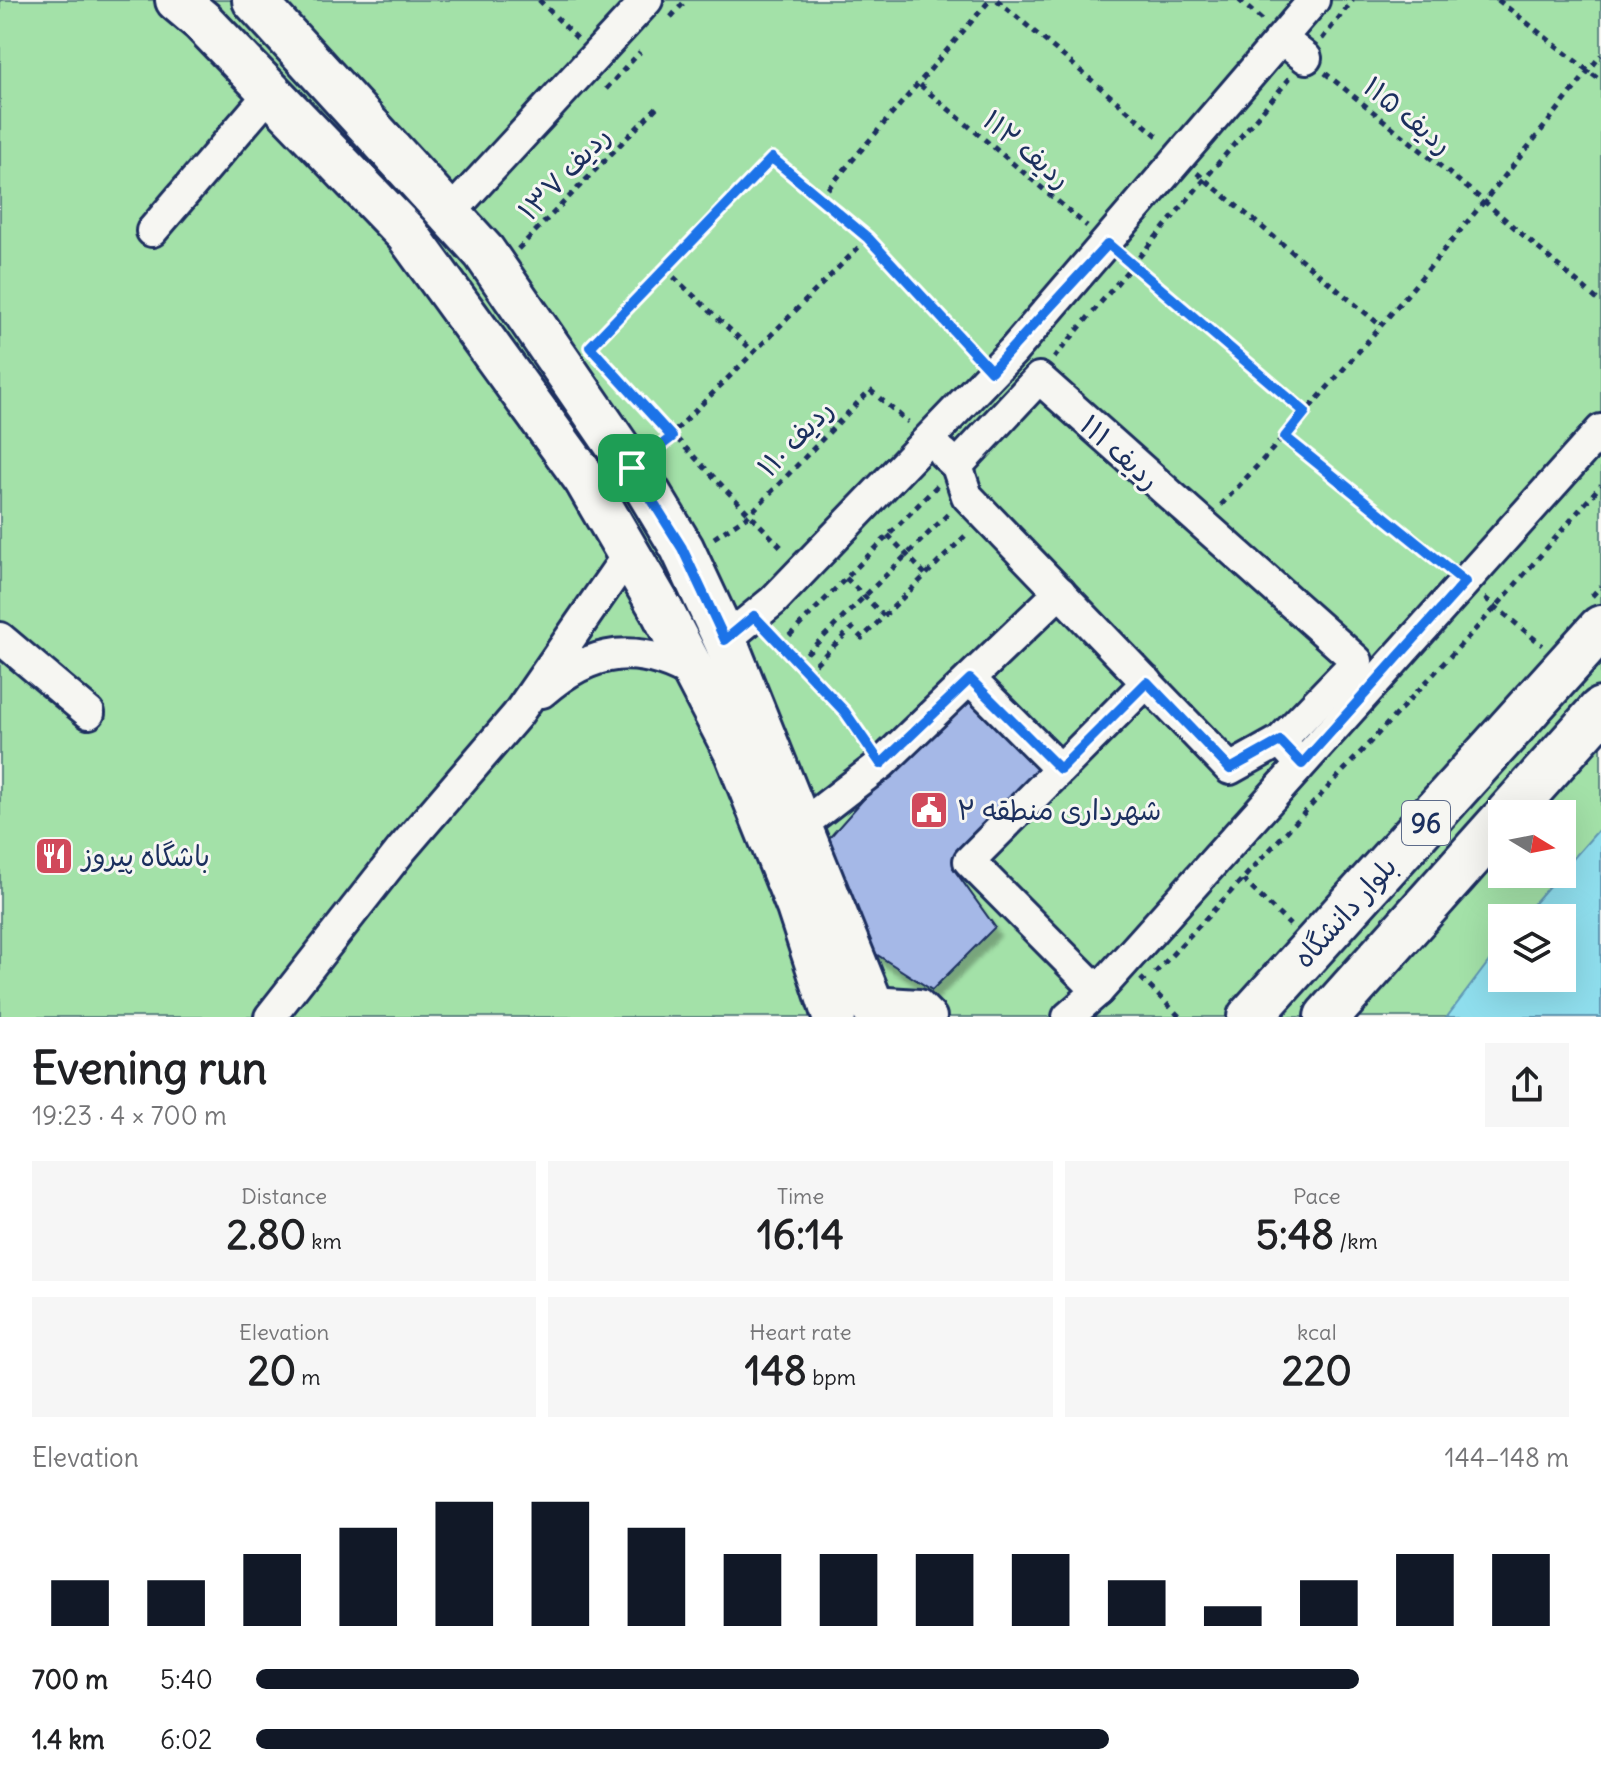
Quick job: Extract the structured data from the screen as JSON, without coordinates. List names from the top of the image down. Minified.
{"streets":{"main road":["96","بلوار دانشگاه"],"street":["ردیف ۱۱۱"],"path":["ردیف ۱۱۵","ردیف ۱۱۲","ردیف ۱۳۷","ردیف ۱۱۰"]},"places":{"public building":["شهرداری منطقه ۲"],"restaurant":["باشگاه پیروز"]},"north":"right","page":{"heading":["Evening run","19:23 · 4 × 700 m"],"stats":[["Distance","2.80 km"],["Time","16:14"],["Pace","5:48 /km"],["Elevation","20 m"],["Heart rate","148 bpm"],["kcal","220"]],"chart":["Elevation","144–148 m"],"list":[{"name":"700 m","note":"5:40"},{"name":"1.4 km","note":"6:02"}]}}
